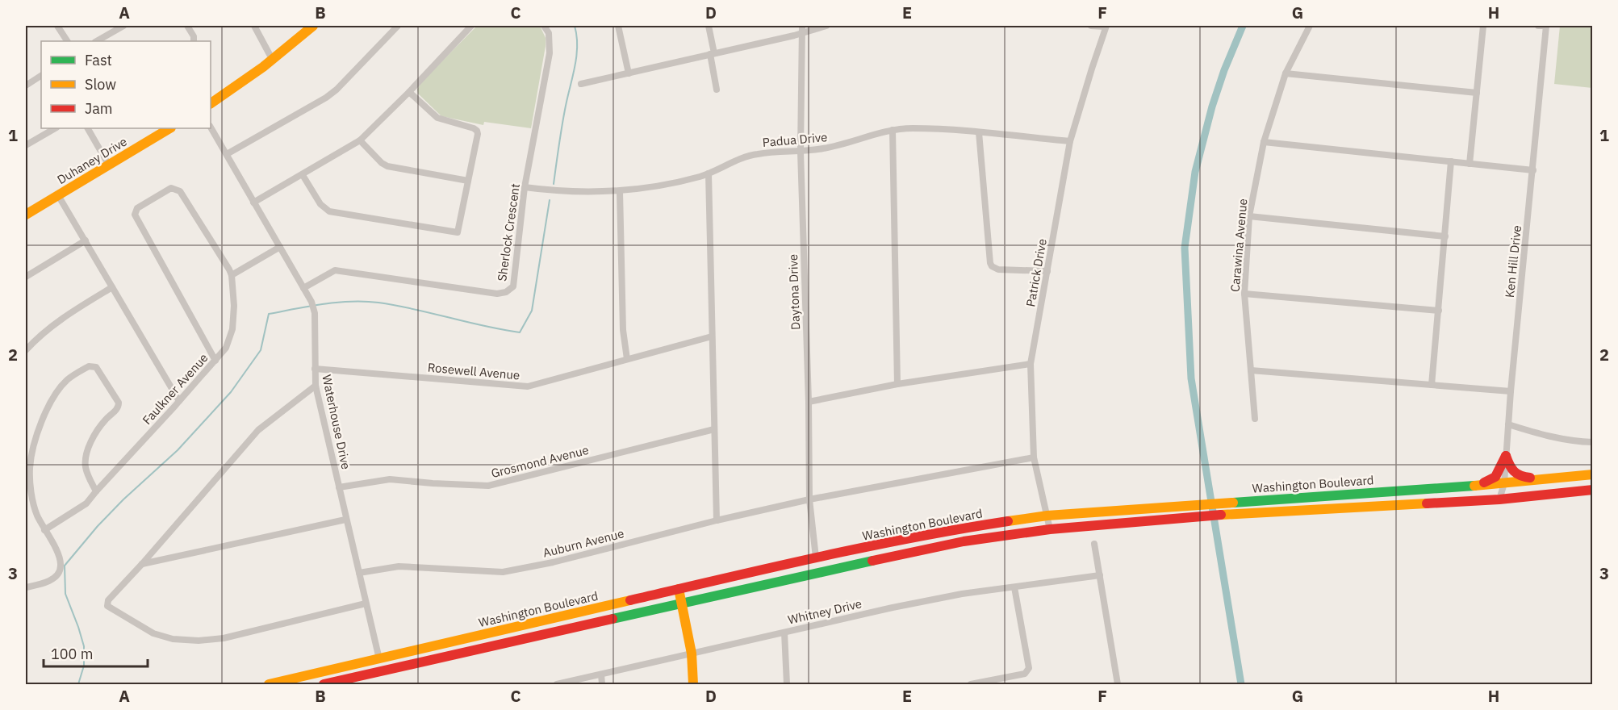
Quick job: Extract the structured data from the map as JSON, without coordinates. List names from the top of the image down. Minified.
{"streets":{"main road":["Duhaney Drive","Washington Boulevard"],"street":["Padua Drive","Sherlock Crescent","Carawina Avenue","Ken Hill Drive","Patrick Drive","Daytona Drive","Rosewell Avenue","Faulkner Avenue","Waterhouse Drive","Grosmond Avenue","Auburn Avenue","Whitney Drive"]},"crossings":[["Padua Drive","Sherlock Crescent"],["Padua Drive","Patrick Drive"],["Padua Drive","Daytona Drive"],["Sherlock Crescent","Waterhouse Drive"],["Ken Hill Drive","Washington Boulevard"],["Patrick Drive","Washington Boulevard"],["Patrick Drive","Auburn Avenue"],["Daytona Drive","Washington Boulevard"],["Daytona Drive","Auburn Avenue"],["Rosewell Avenue","Waterhouse Drive"],["Waterhouse Drive","Grosmond Avenue"],["Waterhouse Drive","Washington Boulevard"],["Waterhouse Drive","Auburn Avenue"]],"legend":["Fast","Slow","Jam"],"scale_bar":"100 m","grid":{"columns":["A","B","C","D","E","F","G","H"],"rows":["1","2","3"]}}
